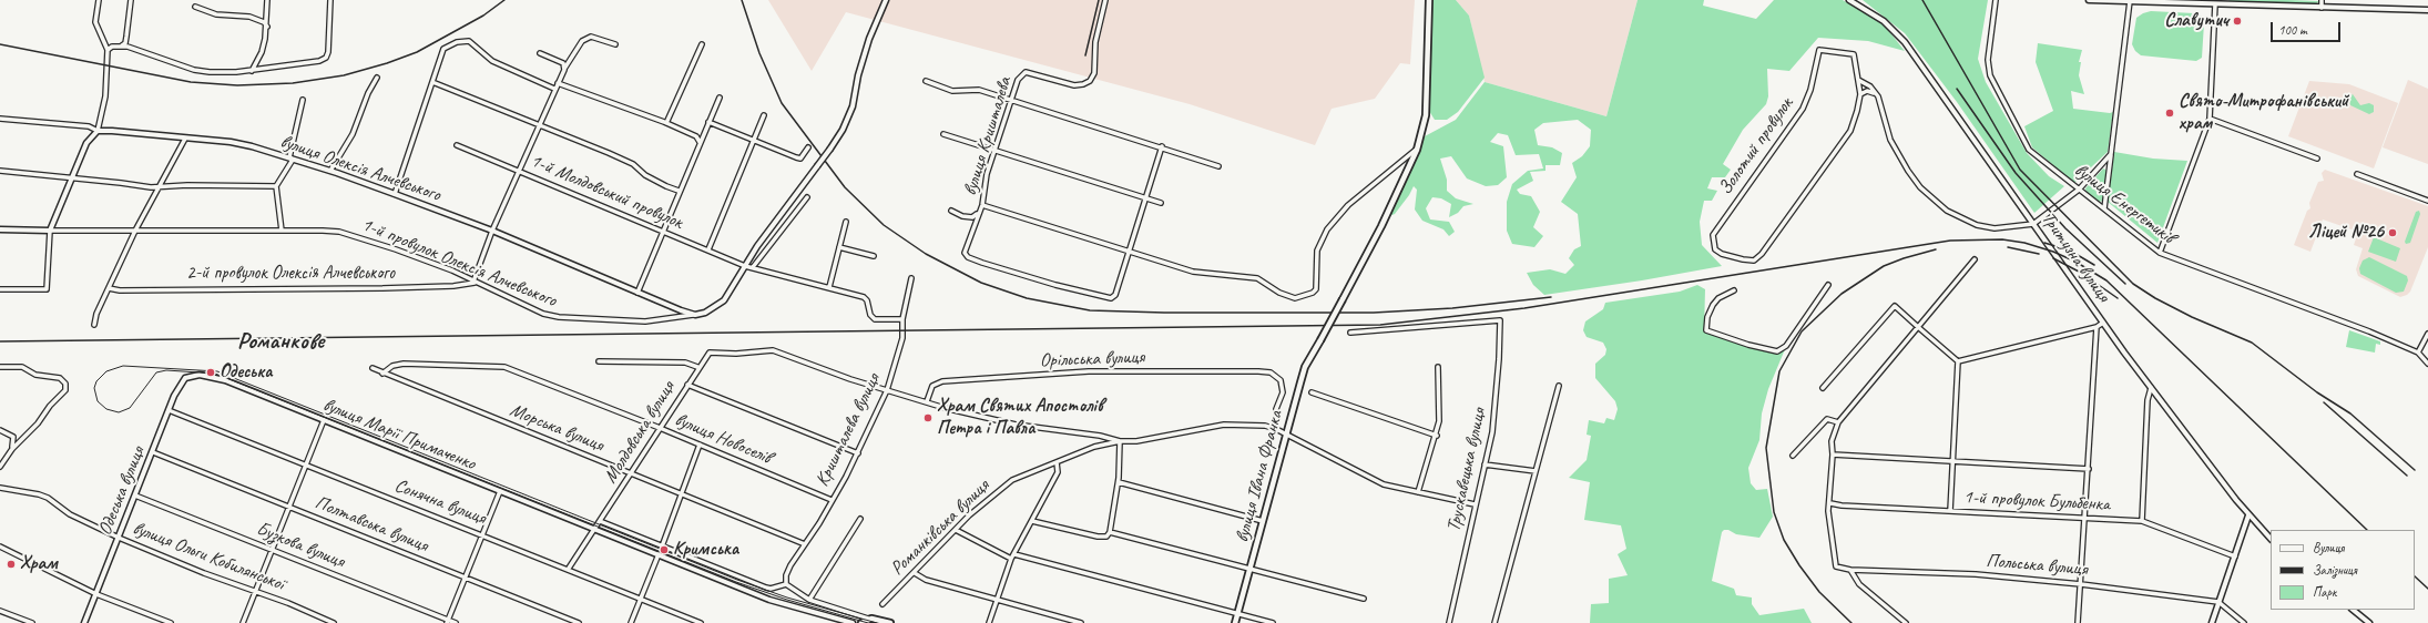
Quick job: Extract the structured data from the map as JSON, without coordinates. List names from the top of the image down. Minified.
{"streets":{"main road":["вулиця Івана Франка"],"street":["вулиця Кришталева","Золотий провулок","вулиця Олексія Алчевського","1-й Молдовський провулок","вулиця Енергетиків","Тритузна вулиця","1-й провулок Олексія Алчевського","2-й провулок Олексія Алчевського","Орільська вулиця","Морська вулиця","Кришталева вулиця","Молдовська вулиця","вулиця Марії Примаченко","вулиця Новоселів","Трускавецька вулиця","Одеська вулиця","1-й провулок Бульбенка","Сонячна вулиця","Полтавська вулиця","Романківська вулиця","Бузкова вулиця","вулиця Ольги Кобилянської","Польська вулиця"]},"crossings":[["вулиця Олексія Алчевського","1-й провулок Олексія Алчевського"],["1-й Молдовський провулок","Кришталева вулиця"],["1-й провулок Олексія Алчевського","2-й провулок Олексія Алчевського"],["Орільська вулиця","Романківська вулиця"],["Морська вулиця","Кришталева вулиця"],["Морська вулиця","Молдовська вулиця"],["Морська вулиця","вулиця Новоселів"],["Кришталева вулиця","Молдовська вулиця"],["Кришталева вулиця","вулиця Новоселів"],["Молдовська вулиця","вулиця Марії Примаченко"],["Молдовська вулиця","вулиця Новоселів"],["Молдовська вулиця","Сонячна вулиця"],["вулиця Марії Примаченко","Одеська вулиця"],["Трускавецька вулиця","Романківська вулиця"],["вулиця Івана Франка","Романківська вулиця"],["Одеська вулиця","Сонячна вулиця"],["Одеська вулиця","Полтавська вулиця"],["Одеська вулиця","Бузкова вулиця"],["Одеська вулиця","вулиця Ольги Кобилянської"]],"districts":["Романкове"],"places":["Славутич","Свято-Митрофанівський храм","Ліцей №26","Одеська","Храм Святих Апостолів Петра і Павла","Кримська","Храм"],"legend":["Вулиця","Залізниця","Парк"],"scale_bar":"100 m"}
